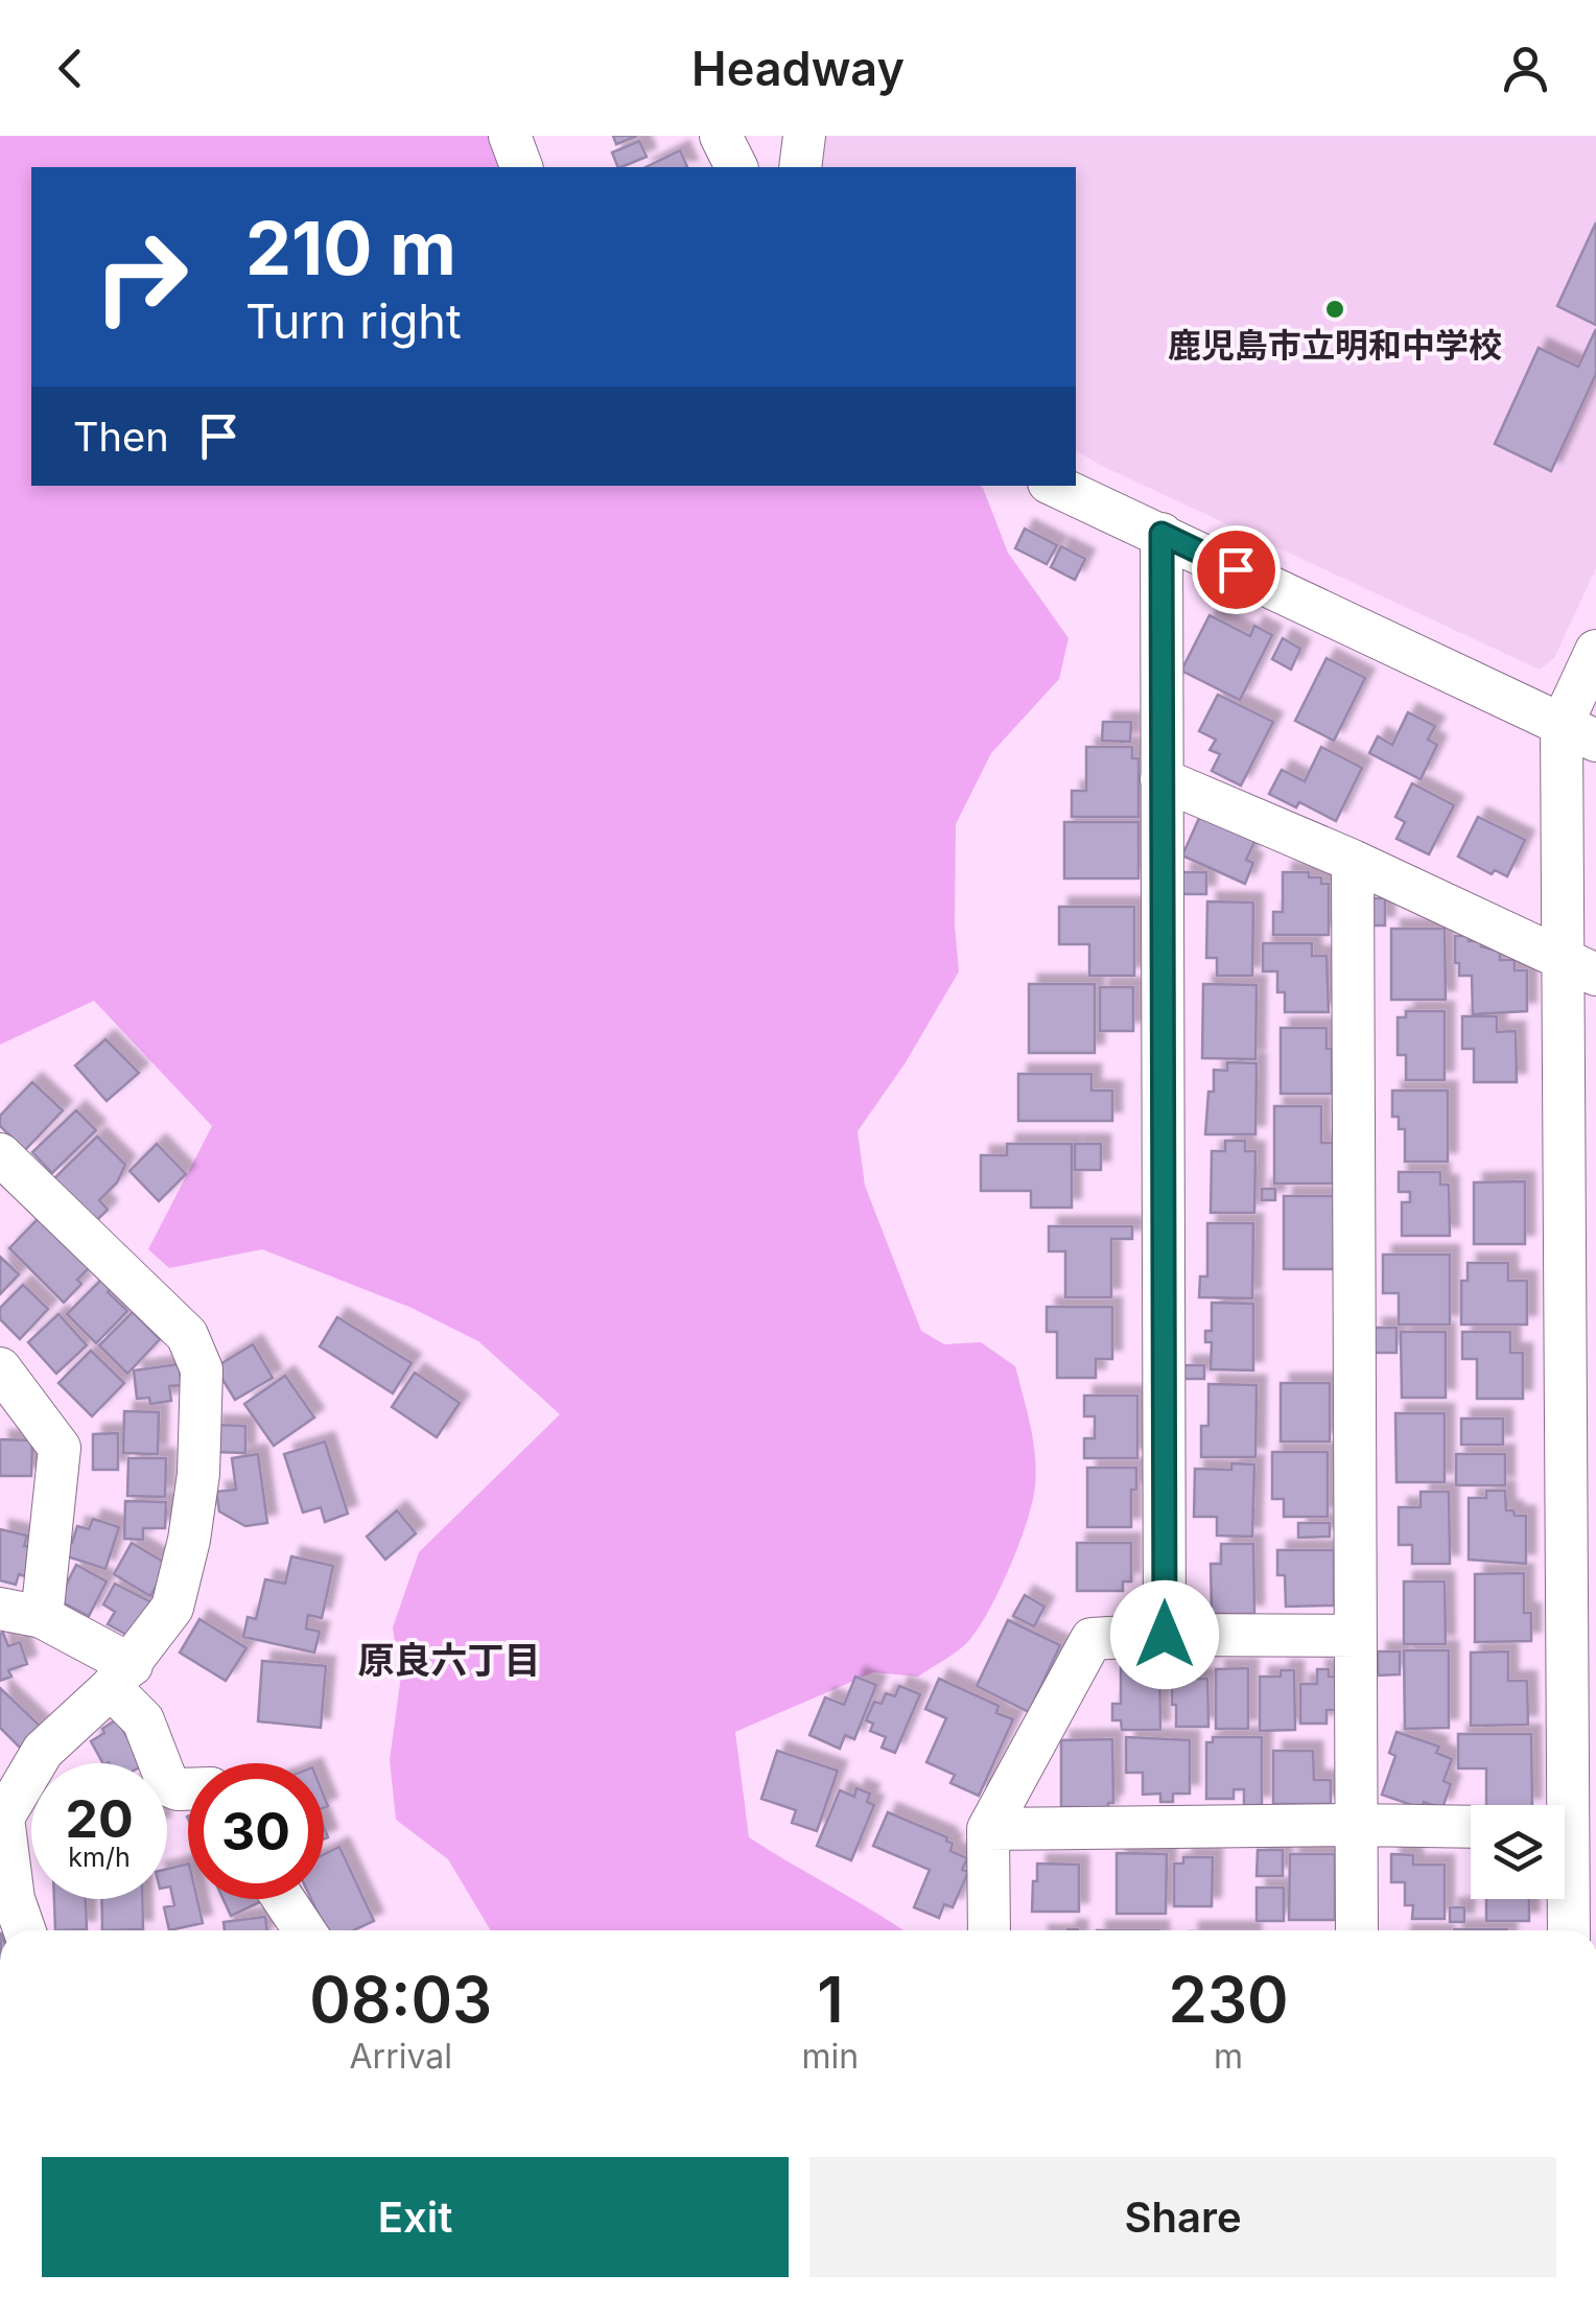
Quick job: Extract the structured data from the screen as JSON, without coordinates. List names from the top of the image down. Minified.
{"districts":["原良六丁目"],"places":["鹿児島市立明和中学校"],"page":{"header":"Headway","turn":["210 m","Turn right"],"then":"Then","speed":"20 km/h","limit":"30","eta":["08:03","Arrival","1","min","230","m"],"buttons":["Exit","Share"]}}
